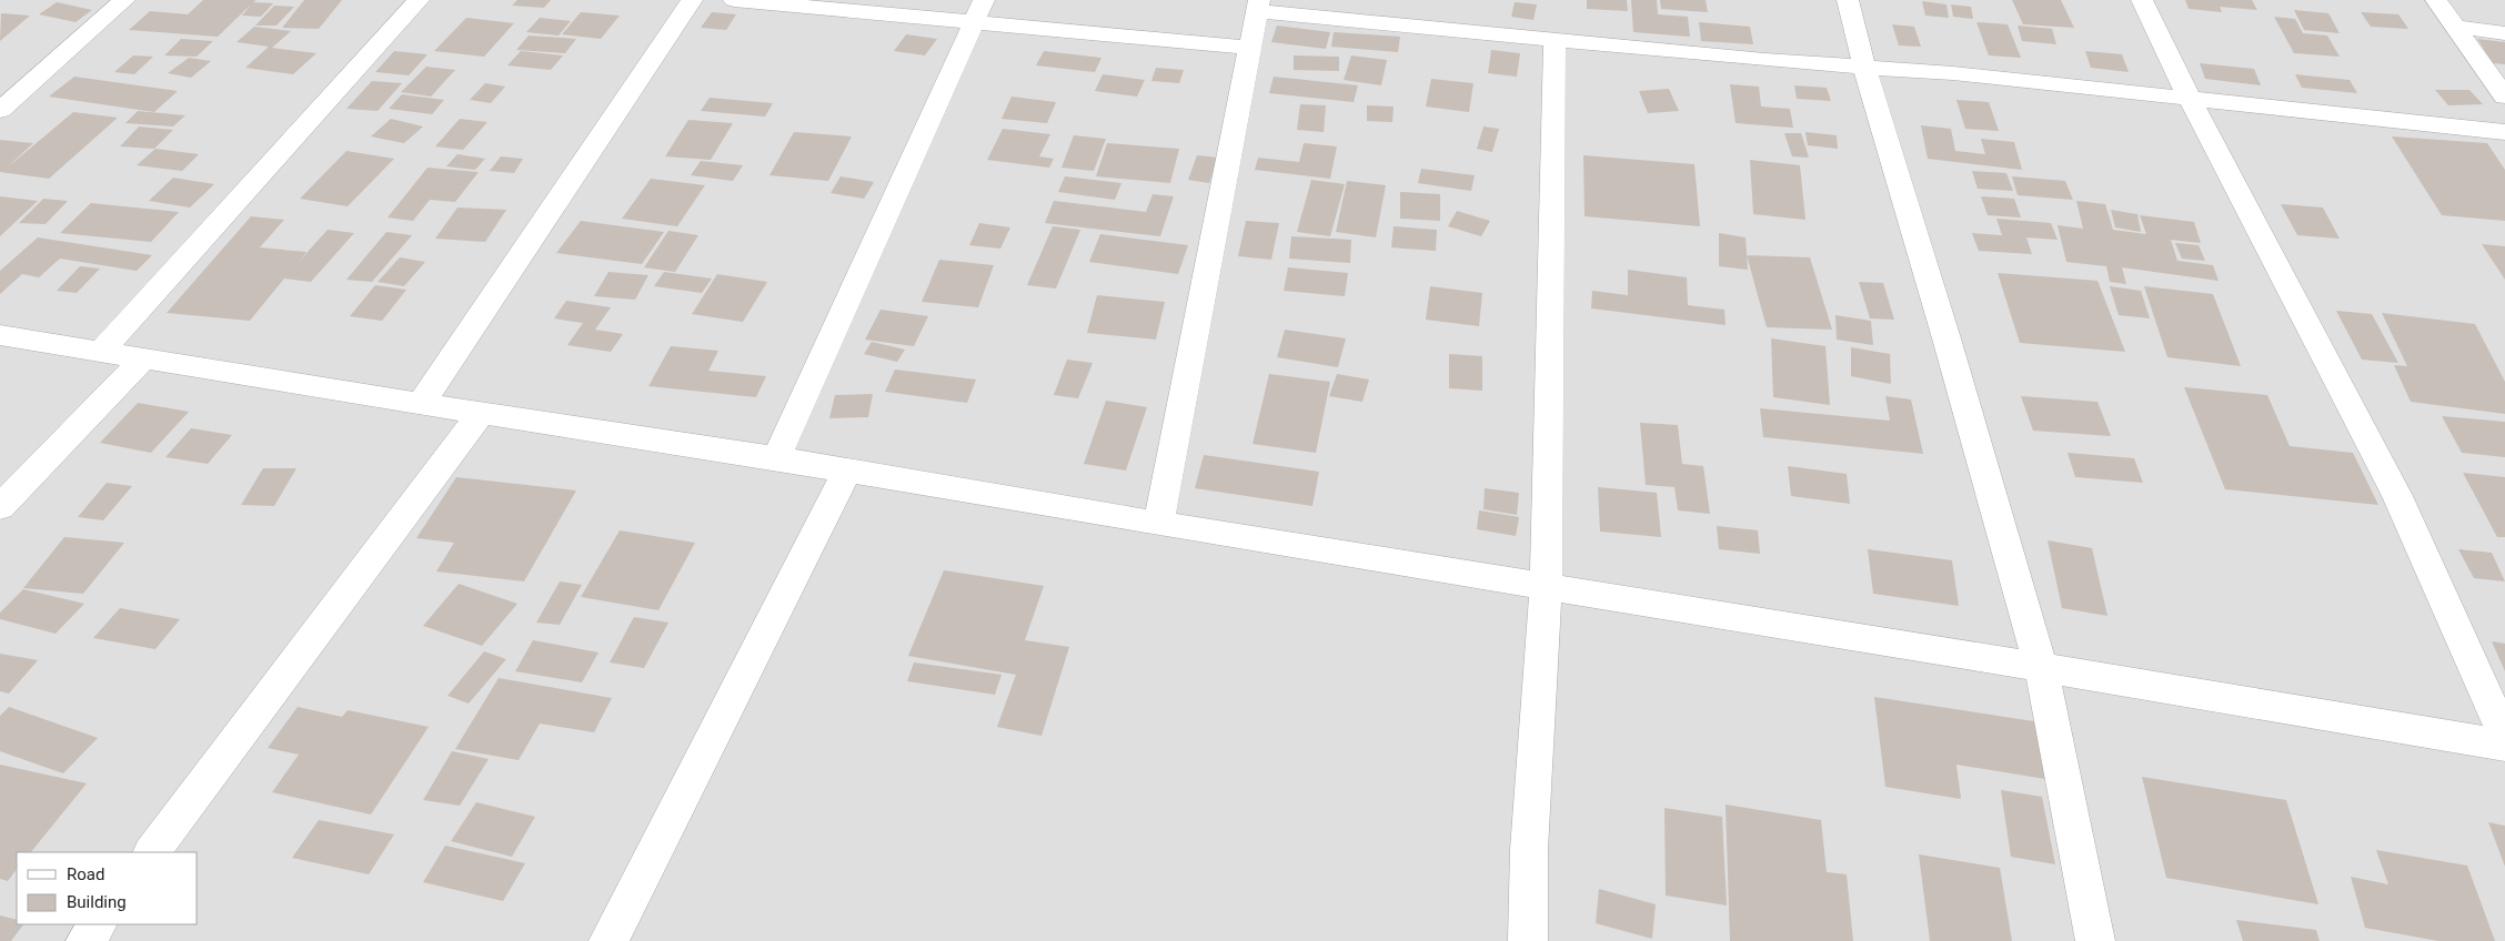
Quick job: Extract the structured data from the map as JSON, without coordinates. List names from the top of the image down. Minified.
{"legend":["Road","Building"]}
